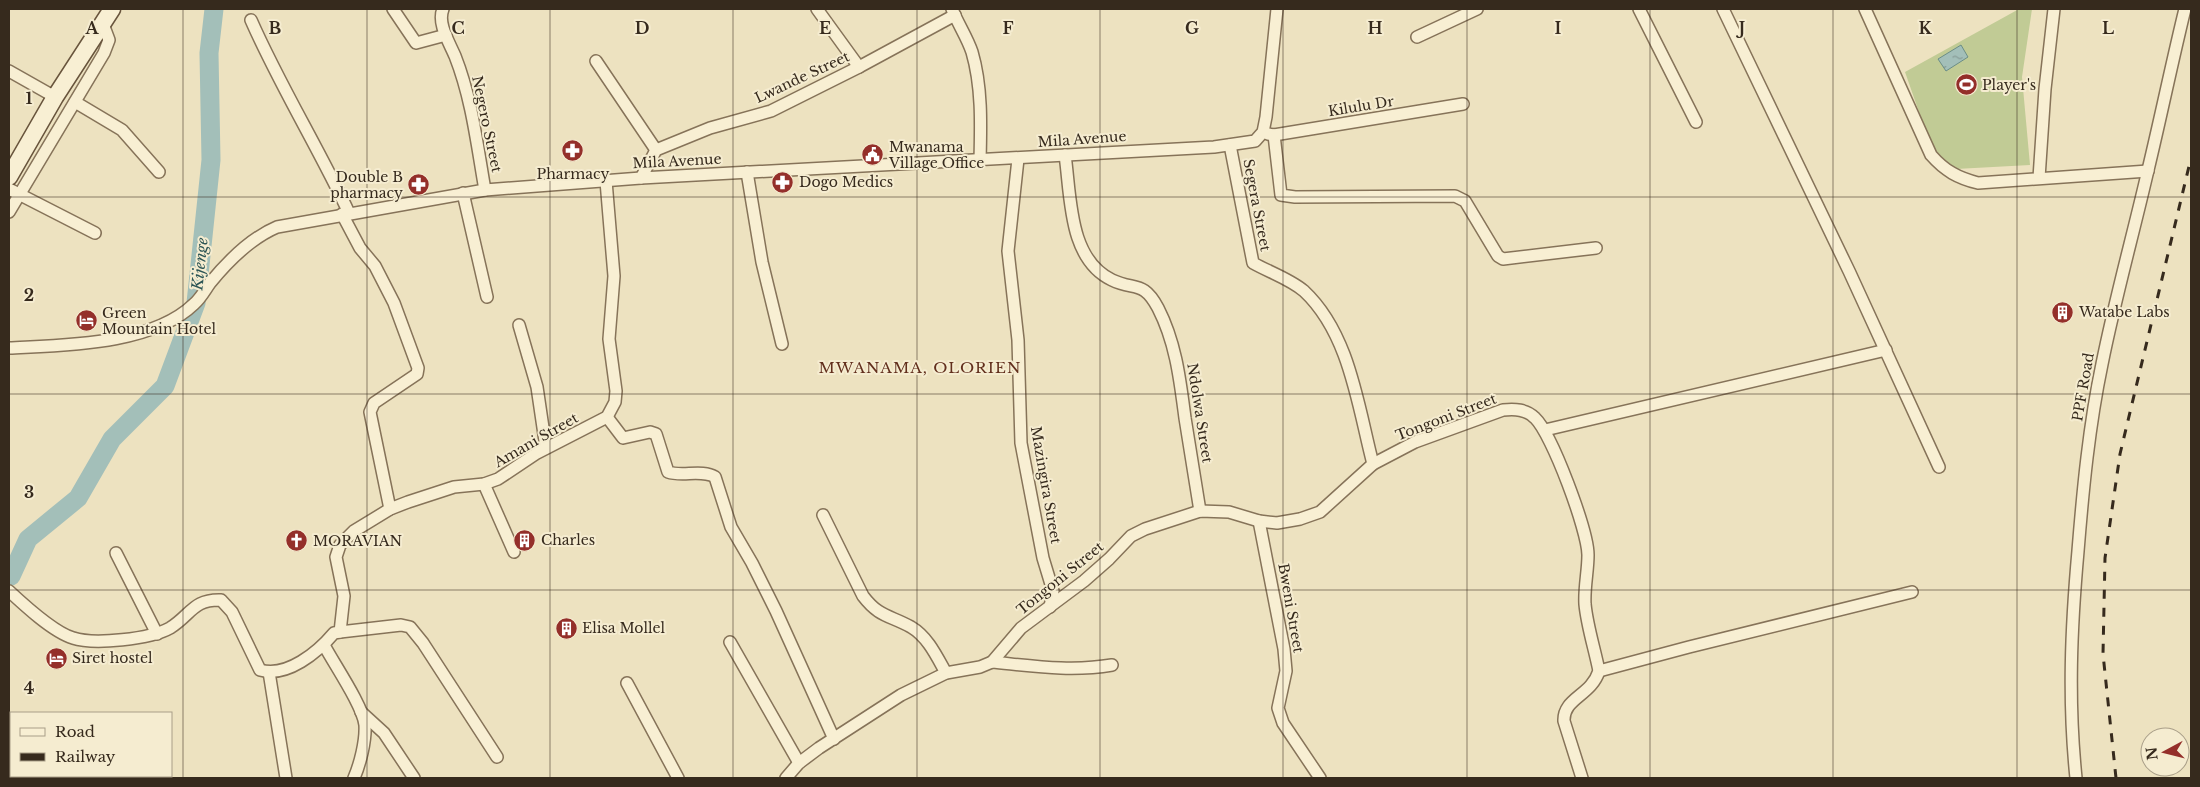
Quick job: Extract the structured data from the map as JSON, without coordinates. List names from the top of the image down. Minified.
{"streets":{"street":["Lwande Street","Kilulu Dr","Negero Street","Mila Avenue","Segera Street","PPF Road","Ndolwa Street","Tongoni Street","Amani Street","Mazingira Street","Bweni Street"]},"crossings":[["Kilulu Dr","Mila Avenue"],["Negero Street","Mila Avenue"],["Mila Avenue","Segera Street"],["Mila Avenue","Ndolwa Street"],["Mila Avenue","Mazingira Street"],["Segera Street","Tongoni Street"],["Ndolwa Street","Tongoni Street"],["Tongoni Street","Mazingira Street"],["Tongoni Street","Bweni Street"]],"districts":["MWANAMA, OLORIEN"],"water":["Kijenge"],"places":{"sports":["Player's"],"pharmacy":["Pharmacy","Dogo Medics","Double B pharmacy"],"public building":["Mwanama Village Office"],"building":["Watabe Labs","Charles","Elisa Mollel"],"hotel":["Green Mountain Hotel","Siret hostel"],"church":["MORAVIAN"]},"legend":["Road","Railway"],"north":"left","grid":{"columns":["A","B","C","D","E","F","G","H","I","J","K","L"],"rows":["1","2","3","4"]}}
